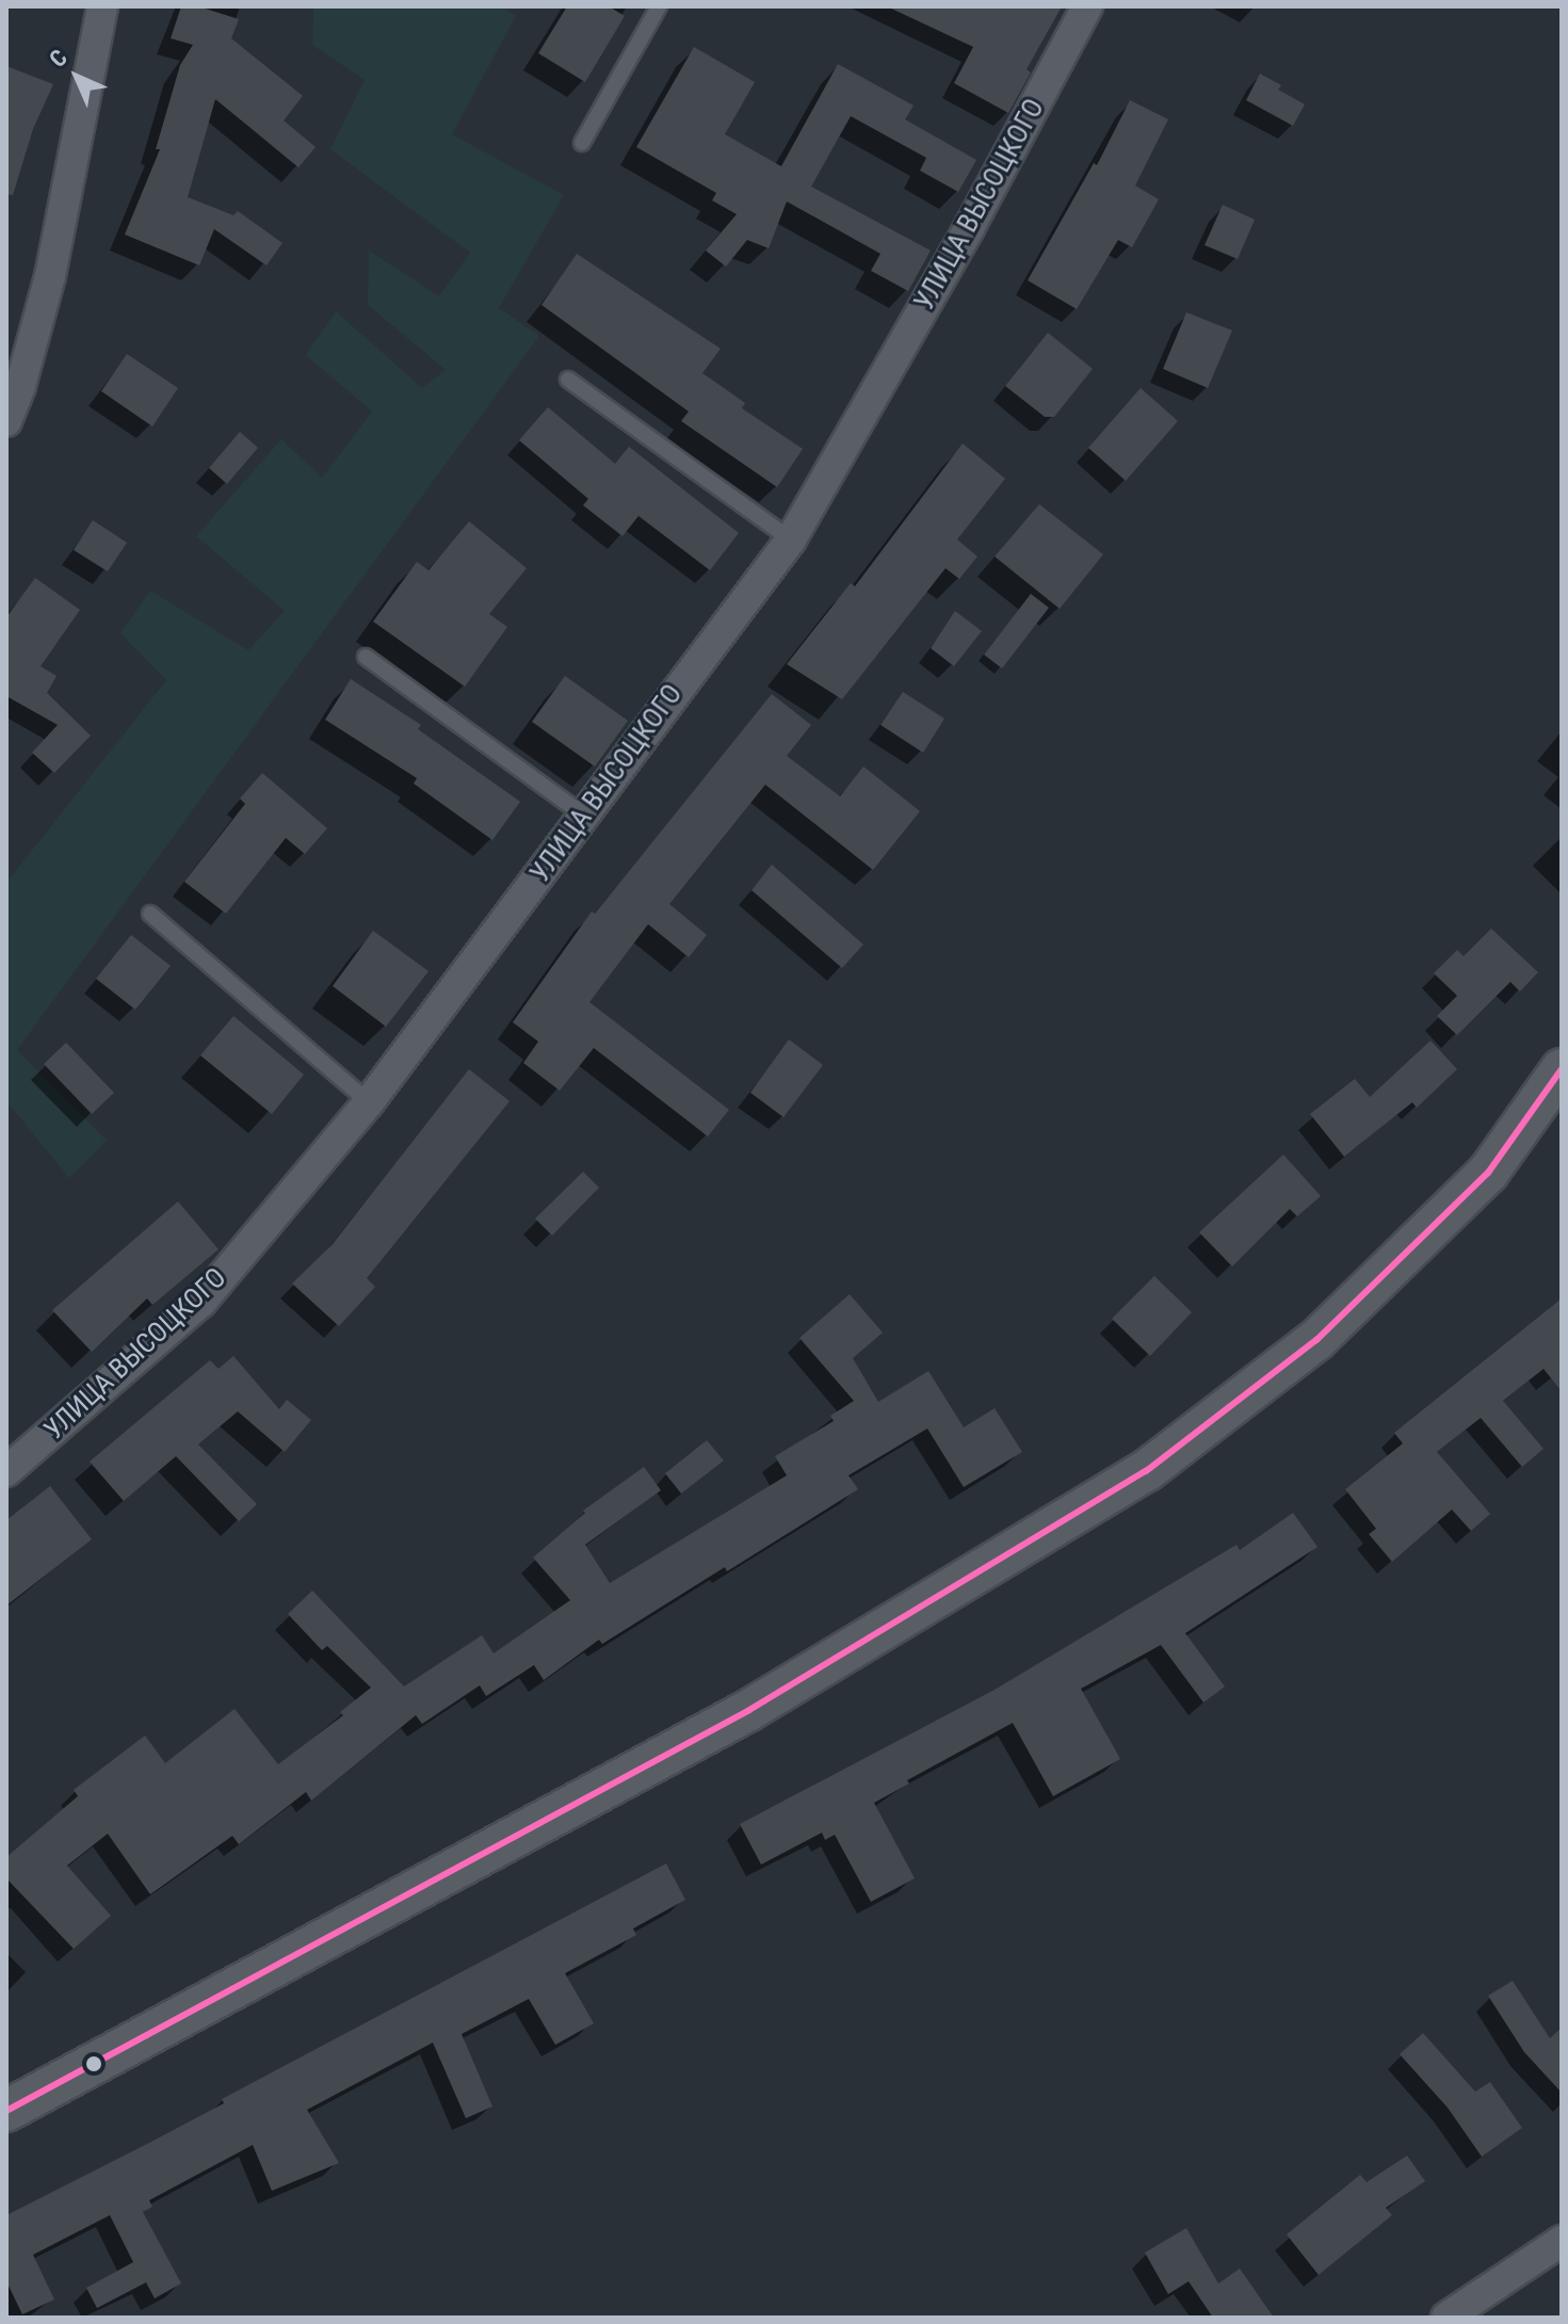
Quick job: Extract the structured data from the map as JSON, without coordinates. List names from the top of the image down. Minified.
{"streets":{"street":["УЛИЦА ВЫСОЦКОГО"]},"north":"top left"}
